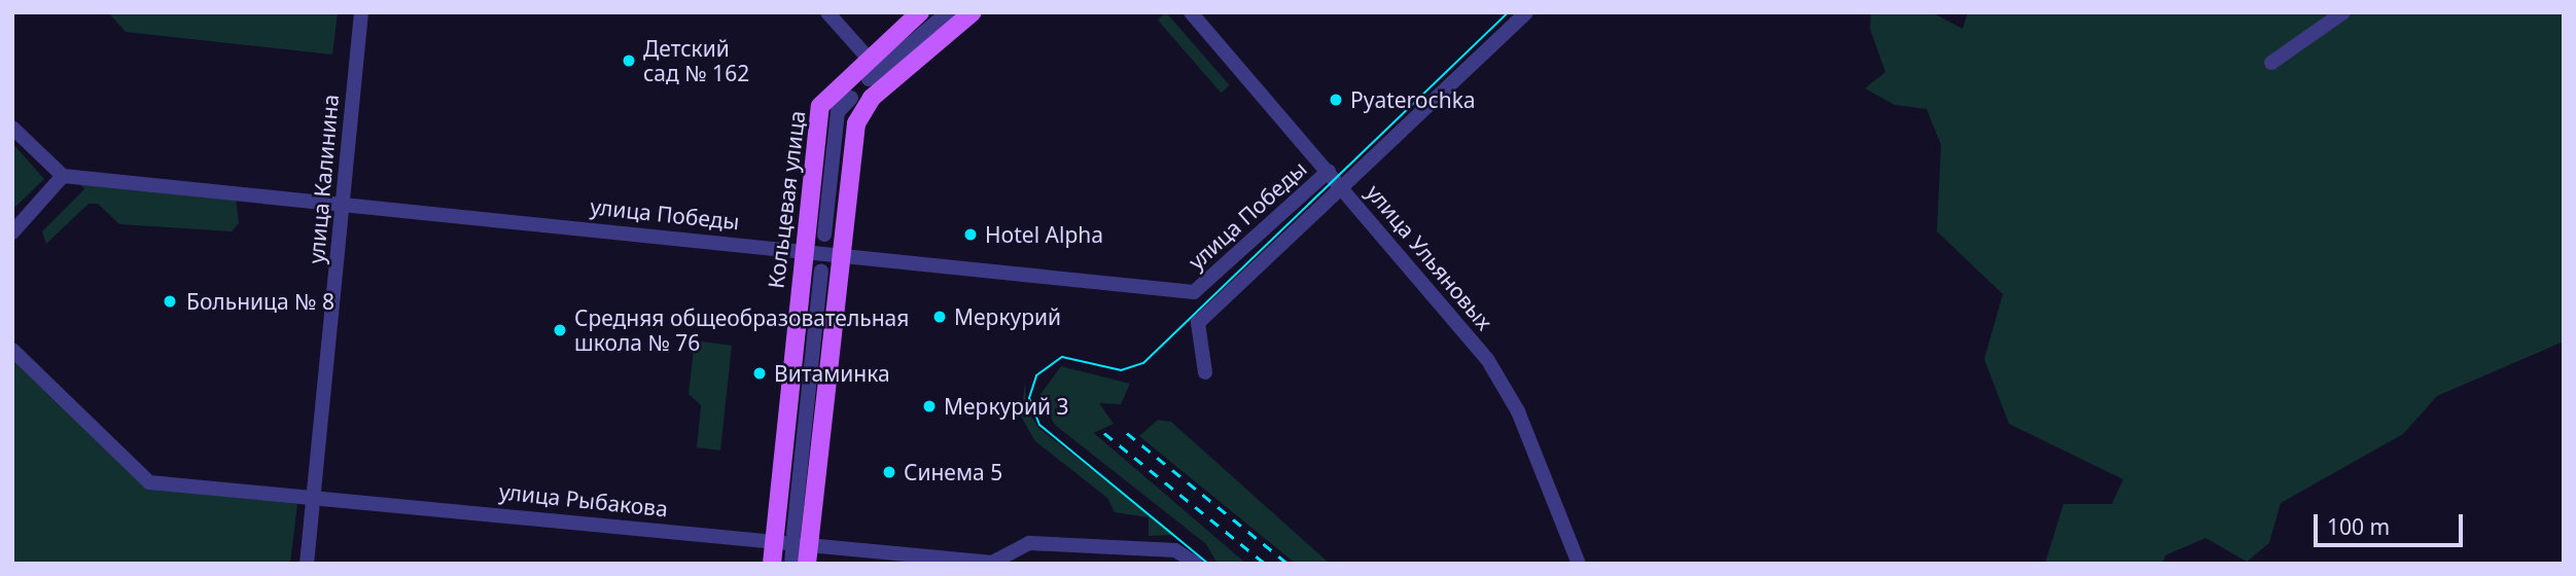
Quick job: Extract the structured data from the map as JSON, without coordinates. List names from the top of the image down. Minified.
{"streets":{"main road":["Кольцевая улица"],"street":["улица Калинина","улица Победы","улица Ульяновых","улица Рыбакова"]},"crossings":[["улица Калинина","улица Победы"],["улица Калинина","улица Рыбакова"],["Кольцевая улица","улица Победы"],["Кольцевая улица","улица Рыбакова"],["улица Победы","улица Ульяновых"]],"places":["Детский сад № 162","Pyaterochka","Hotel Alpha","Больница № 8","Меркурий","Средняя общеобразовательная школа № 76","Витаминка","Меркурий 3","Синема 5"],"scale_bar":"100 m"}
